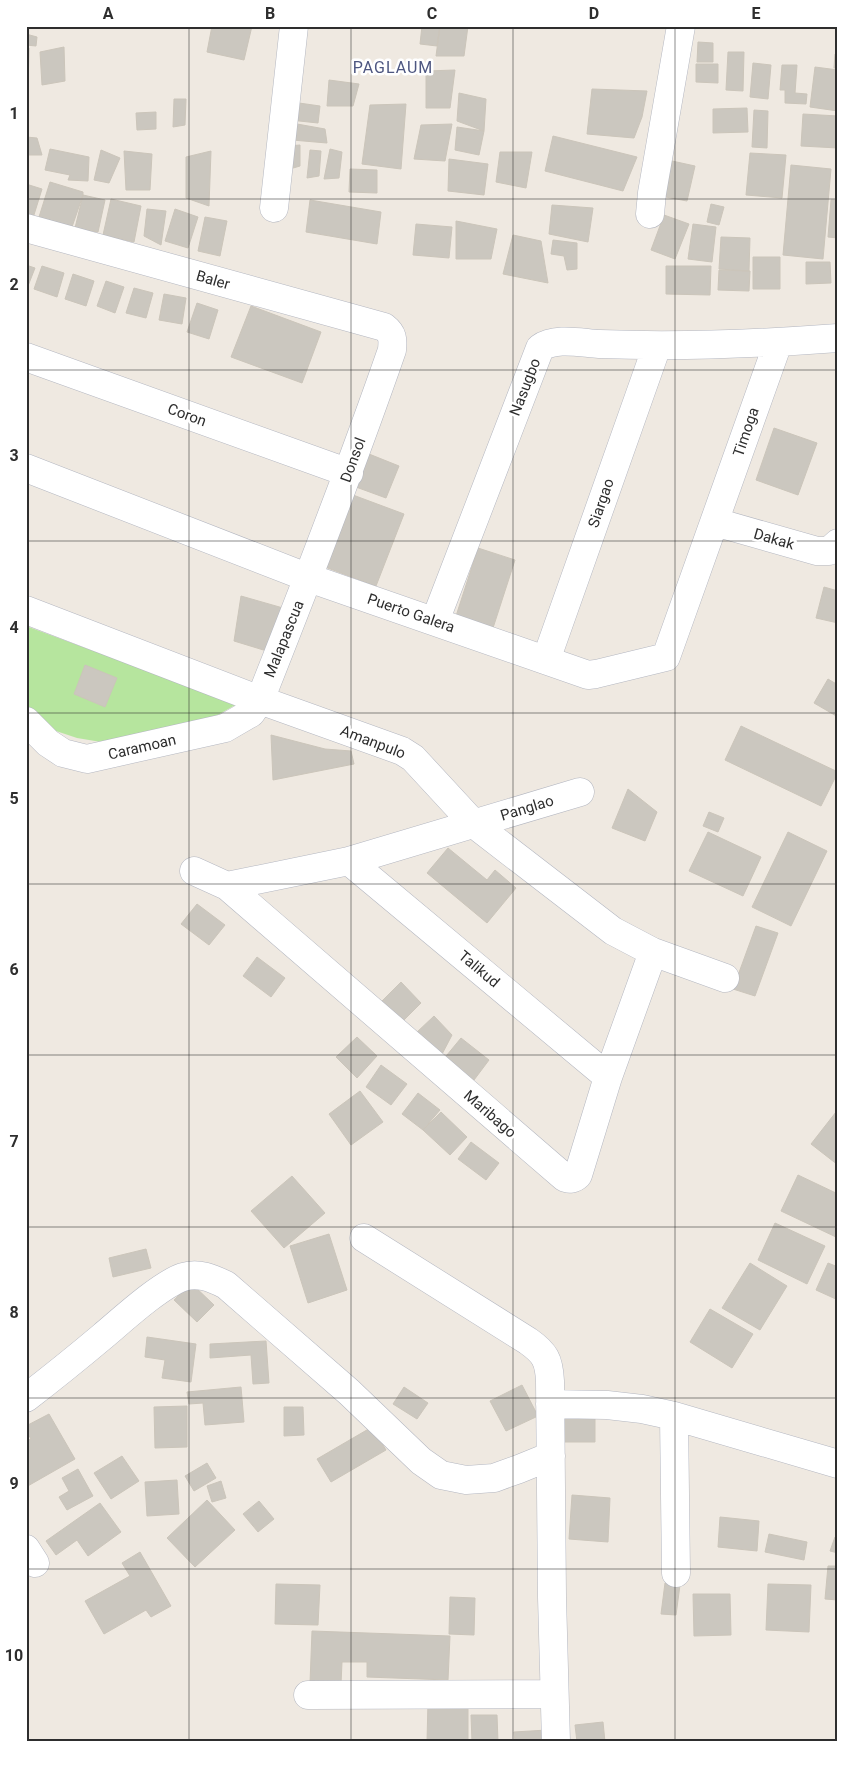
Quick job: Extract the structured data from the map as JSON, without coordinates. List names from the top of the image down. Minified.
{"streets":{"street":["Baler","Nasugbo","Coron","Timoga","Donsol","Siargao","Dakak","Puerto Galera","Malapascua","Amanpulo","Caramoan","Panglao","Talikud","Maribago"]},"crossings":[["Baler","Donsol"],["Nasugbo","Timoga"],["Nasugbo","Siargao"],["Nasugbo","Puerto Galera"],["Coron","Donsol"],["Timoga","Dakak"],["Timoga","Puerto Galera"],["Donsol","Puerto Galera"],["Donsol","Malapascua"],["Siargao","Puerto Galera"],["Dakak","Puerto Galera"],["Puerto Galera","Malapascua"],["Malapascua","Amanpulo"],["Malapascua","Caramoan"],["Amanpulo","Caramoan"],["Amanpulo","Panglao"],["Amanpulo","Maribago"],["Talikud","Maribago"]],"districts":["PAGLAUM"],"grid":{"columns":["A","B","C","D","E"],"rows":["1","2","3","4","5","6","7","8","9","10"]}}
